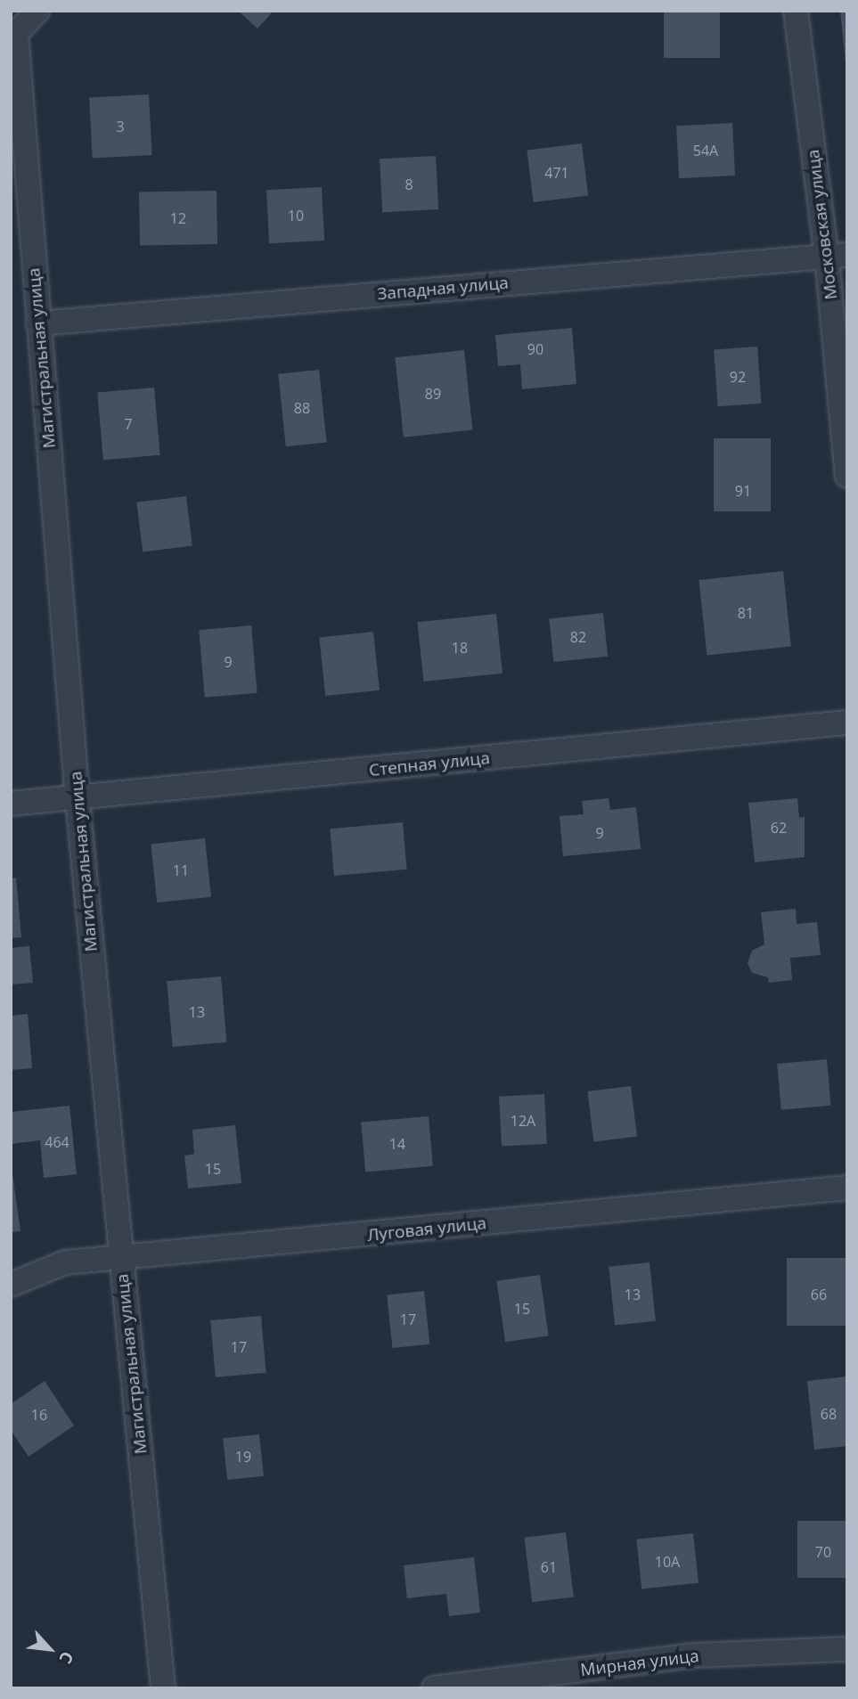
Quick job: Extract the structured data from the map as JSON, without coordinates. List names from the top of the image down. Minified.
{"streets":{"street":["Московская улица","Западная улица","Магистральная улица","Степная улица","Луговая улица","Мирная улица"]},"crossings":[["Московская улица","Западная улица"],["Западная улица","Магистральная улица"],["Магистральная улица","Степная улица"],["Магистральная улица","Луговая улица"]],"house_numbers":["3","54А","471","8","10","12","90","92","89","88","7","91","81","82","18","9","62","9","11","13","12А","464","14","15","13","66","15","17","17","68","16","19","70","10А","61"],"north":"bottom right"}
